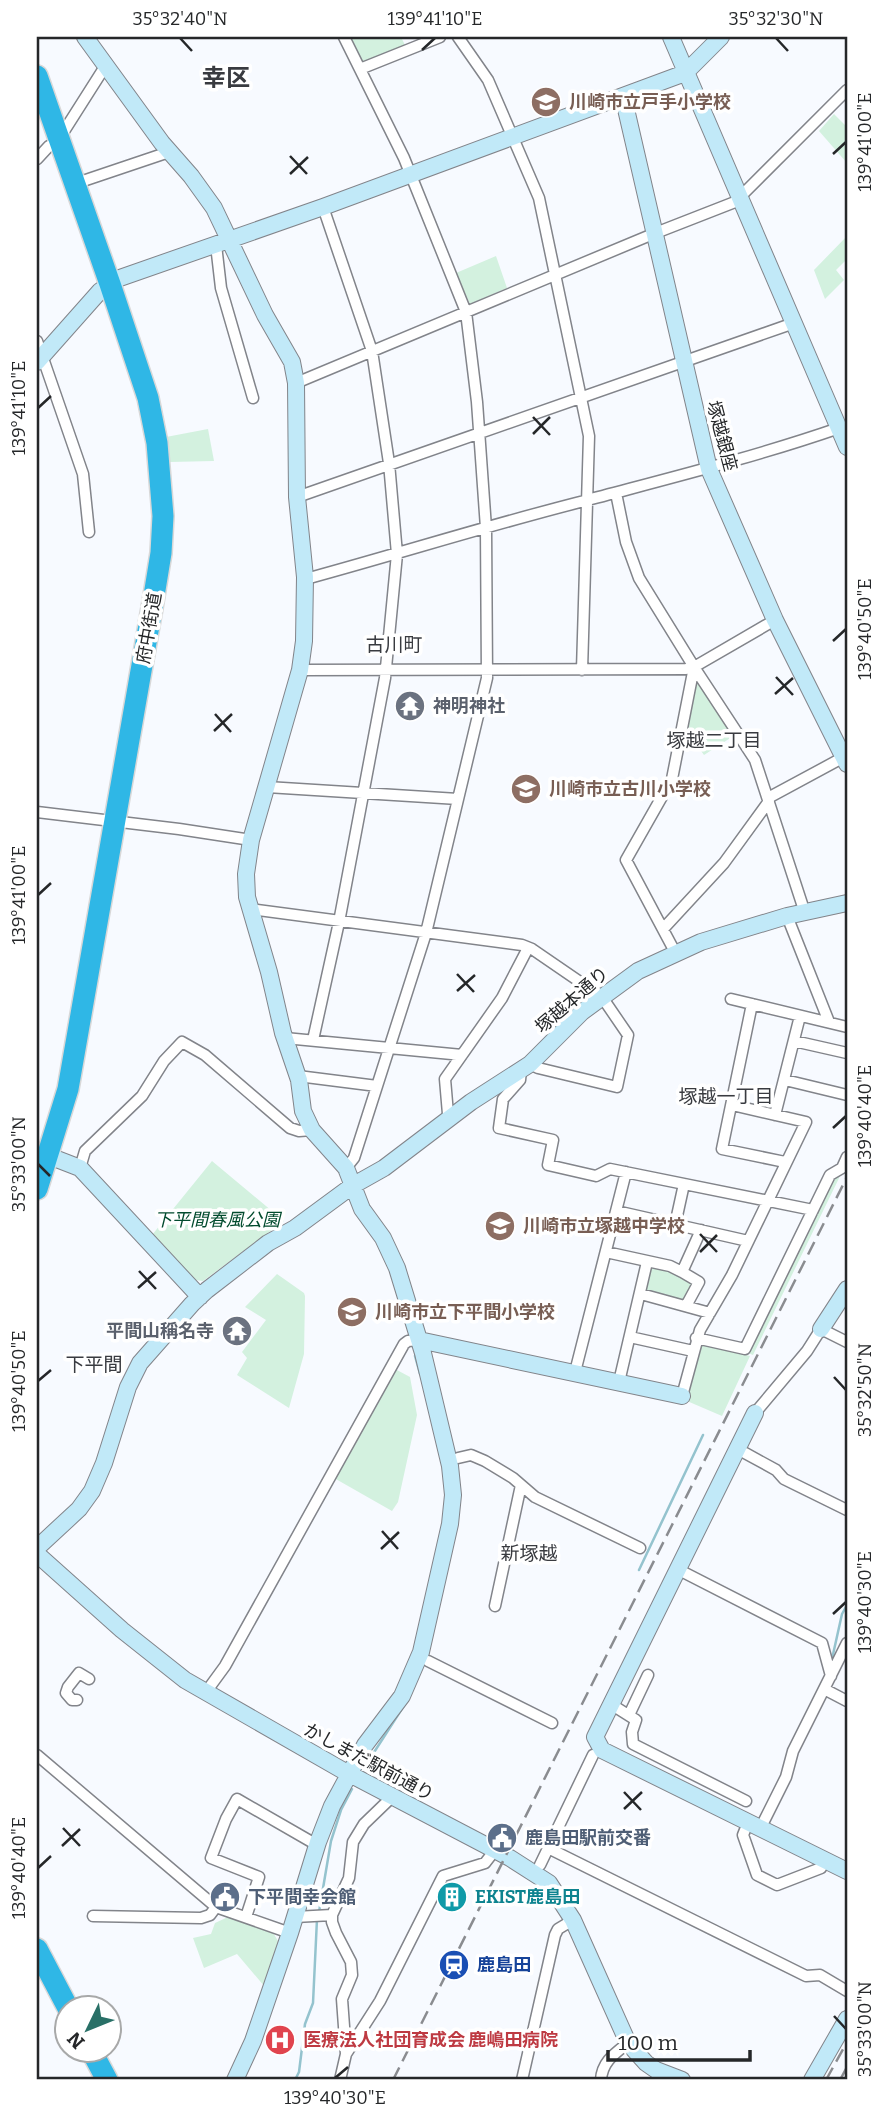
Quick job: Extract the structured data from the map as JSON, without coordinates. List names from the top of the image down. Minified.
{"streets":{"highway":["府中街道"],"street":["塚越銀座","塚越本通り","かしまだ駅前通り"]},"districts":["幸区","古川町","塚越二丁目","塚越一丁目","下平間","新塚越"],"parks":["下平間春風公園"],"places":{"school or university":["川崎市立戸手小学校","川崎市立古川小学校","川崎市立塚越中学校","川崎市立下平間小学校"],"temple":["神明神社","平間山稱名寺"],"public building":["鹿島田駅前交番","下平間幸会館"],"building":["EKIST鹿島田"],"station":["鹿島田"],"hospital":["医療法人社団育成会 鹿嶋田病院"]},"scale_bar":"100 m","north":"bottom left","coordinates":["35°32'40\"N","139°41'10\"E","35°32'30\"N","139°41'00\"E","139°40'50\"E","139°40'40\"E","35°33'00\"N","35°32'50\"N","139°40'30\"E"]}
